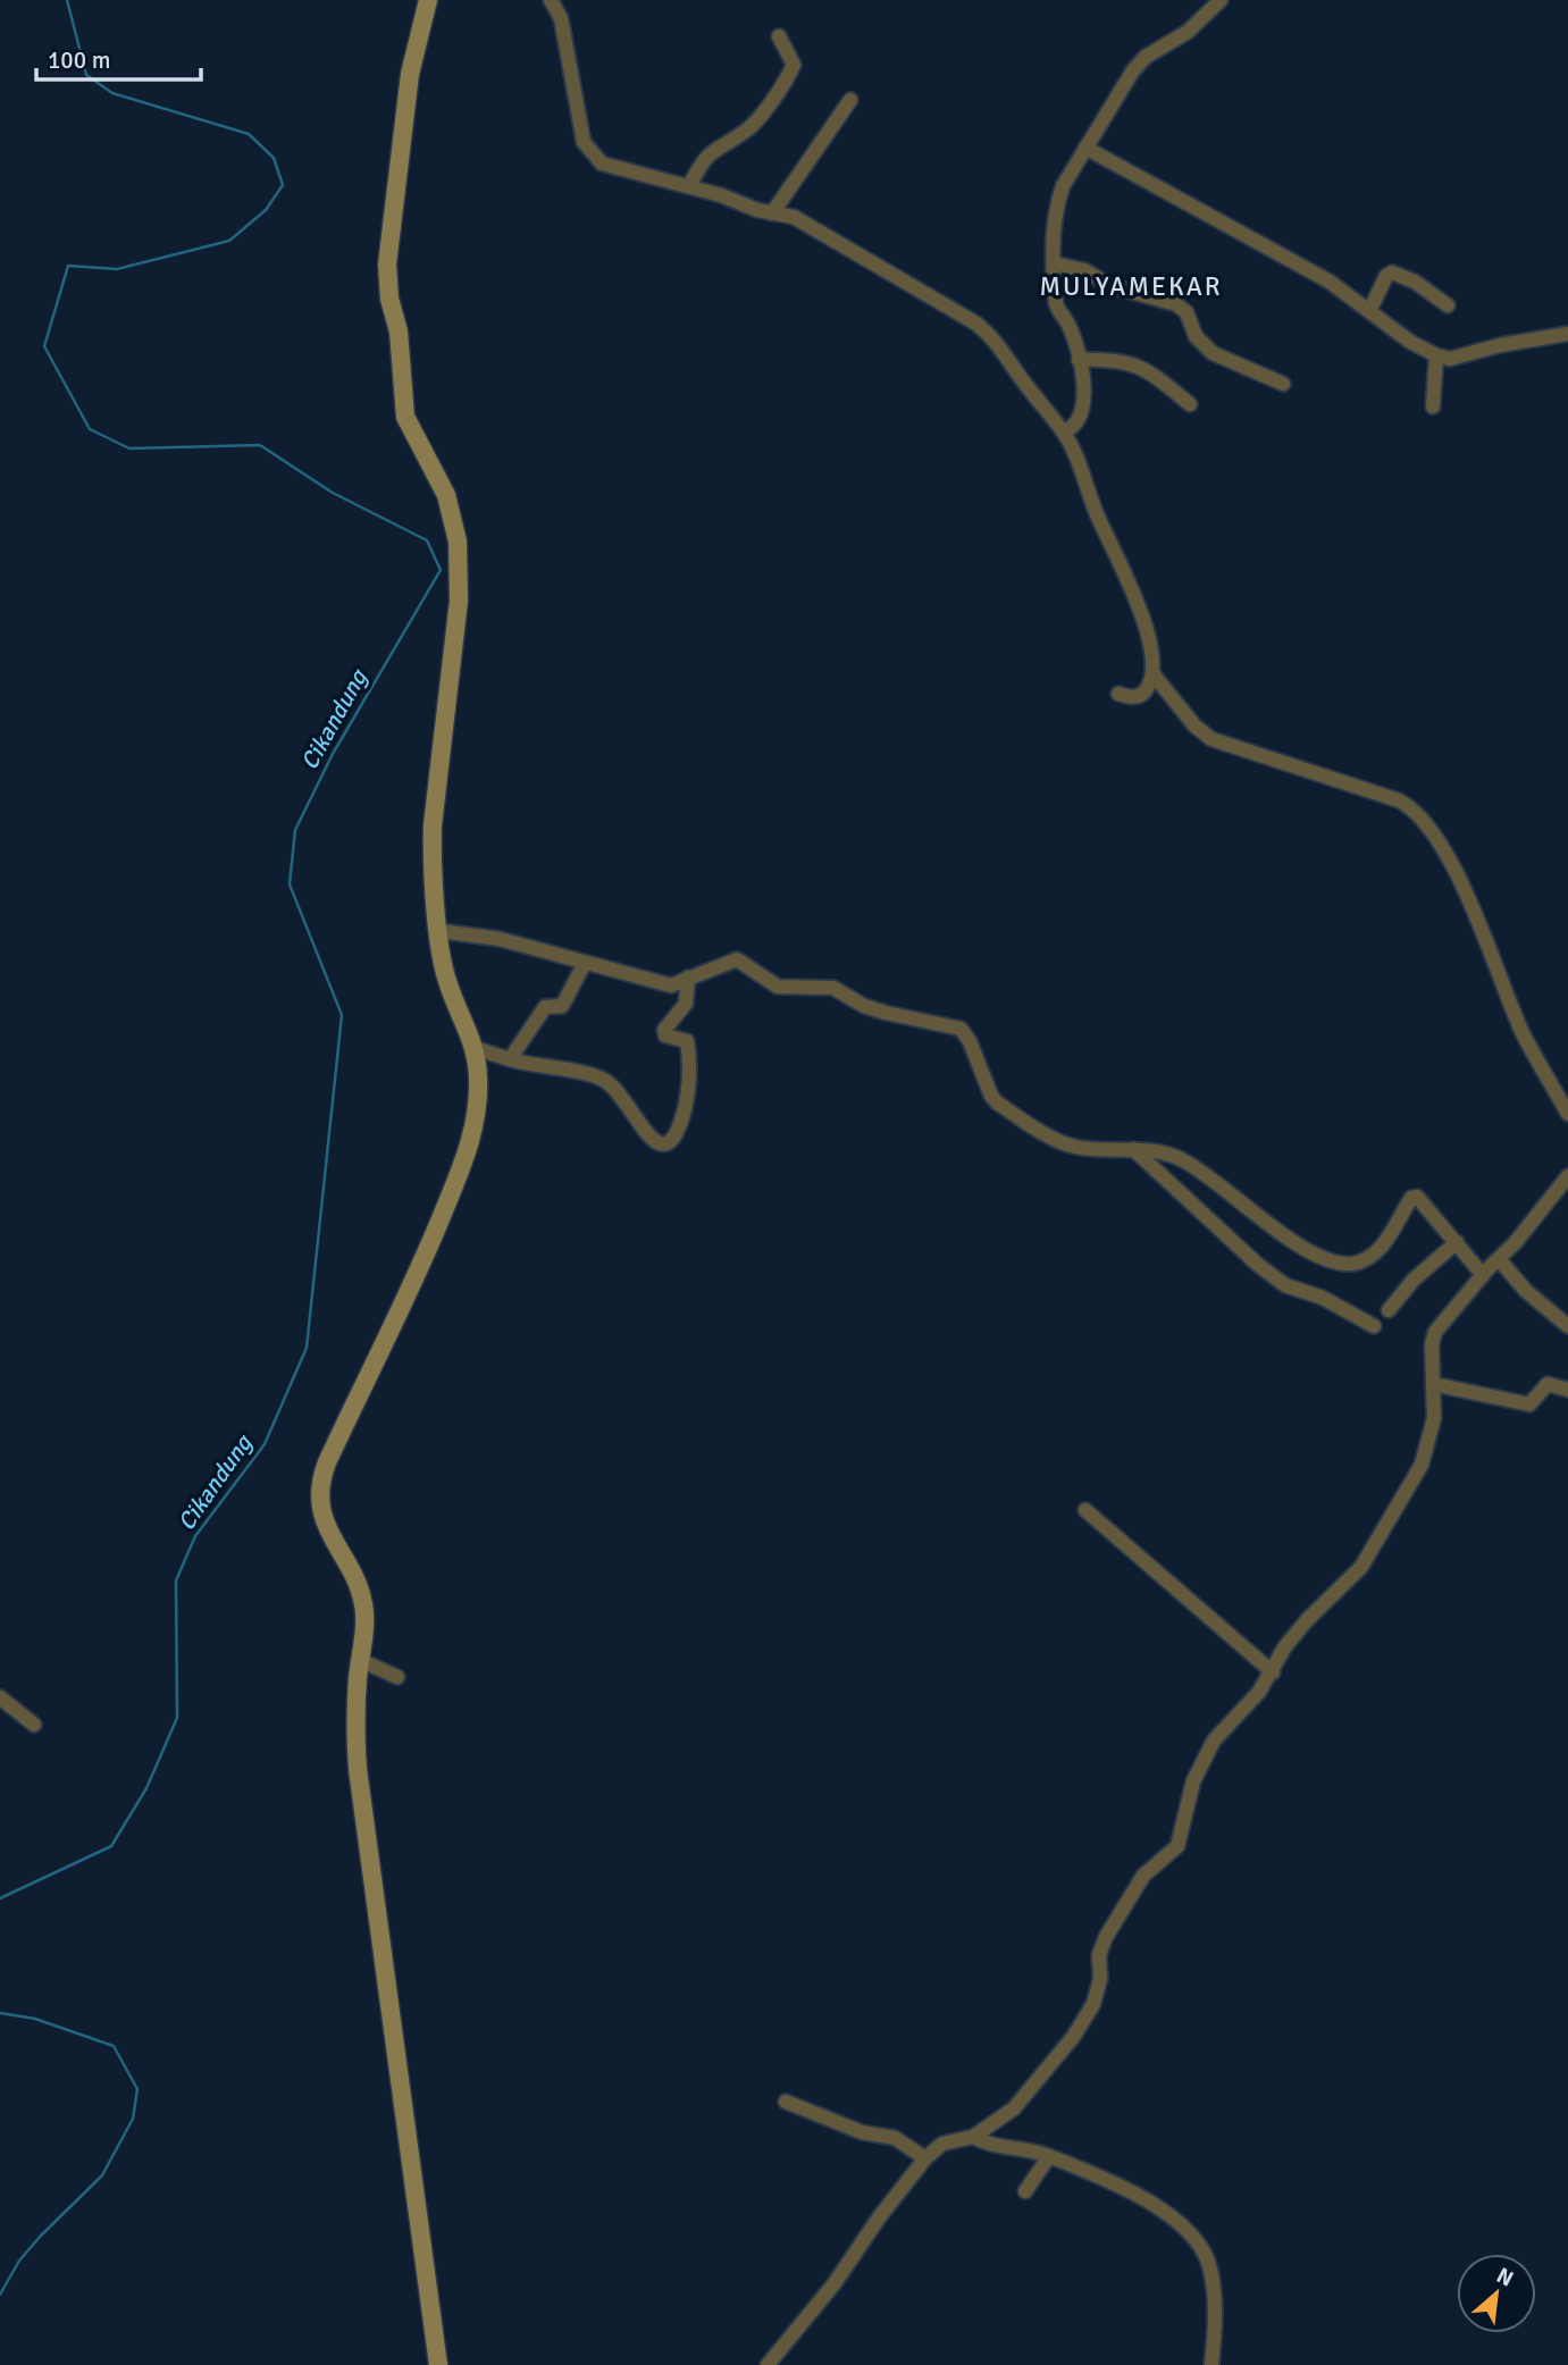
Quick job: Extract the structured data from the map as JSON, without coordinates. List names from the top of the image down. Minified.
{"districts":["MULYAMEKAR"],"water":["Cikandung"],"scale_bar":"100 m","north":"top right"}
